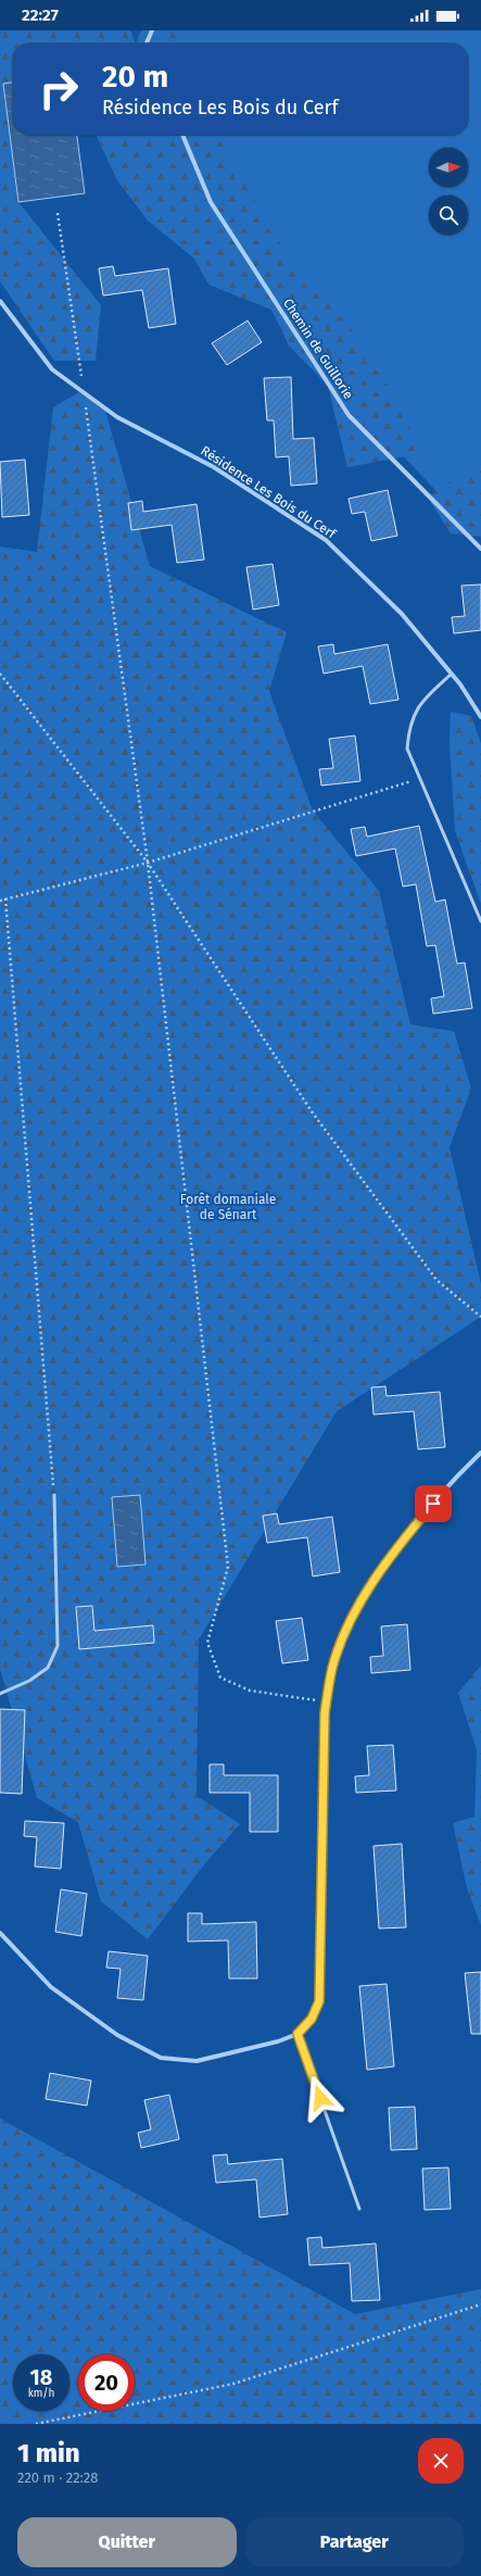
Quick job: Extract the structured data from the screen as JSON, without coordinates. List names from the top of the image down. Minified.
{"streets":{"street":["Chemin de Guillorie","Résidence Les Bois du Cerf"]},"parks":["Forêt domaniale de Sénart"],"north":"right","page":{"status":"22:27","turn":["20 m","Résidence Les Bois du Cerf"],"speed":"18 km/h","limit":"20","heading":["1 min","220 m · 22:28"],"buttons":["Quitter","Partager"]}}
